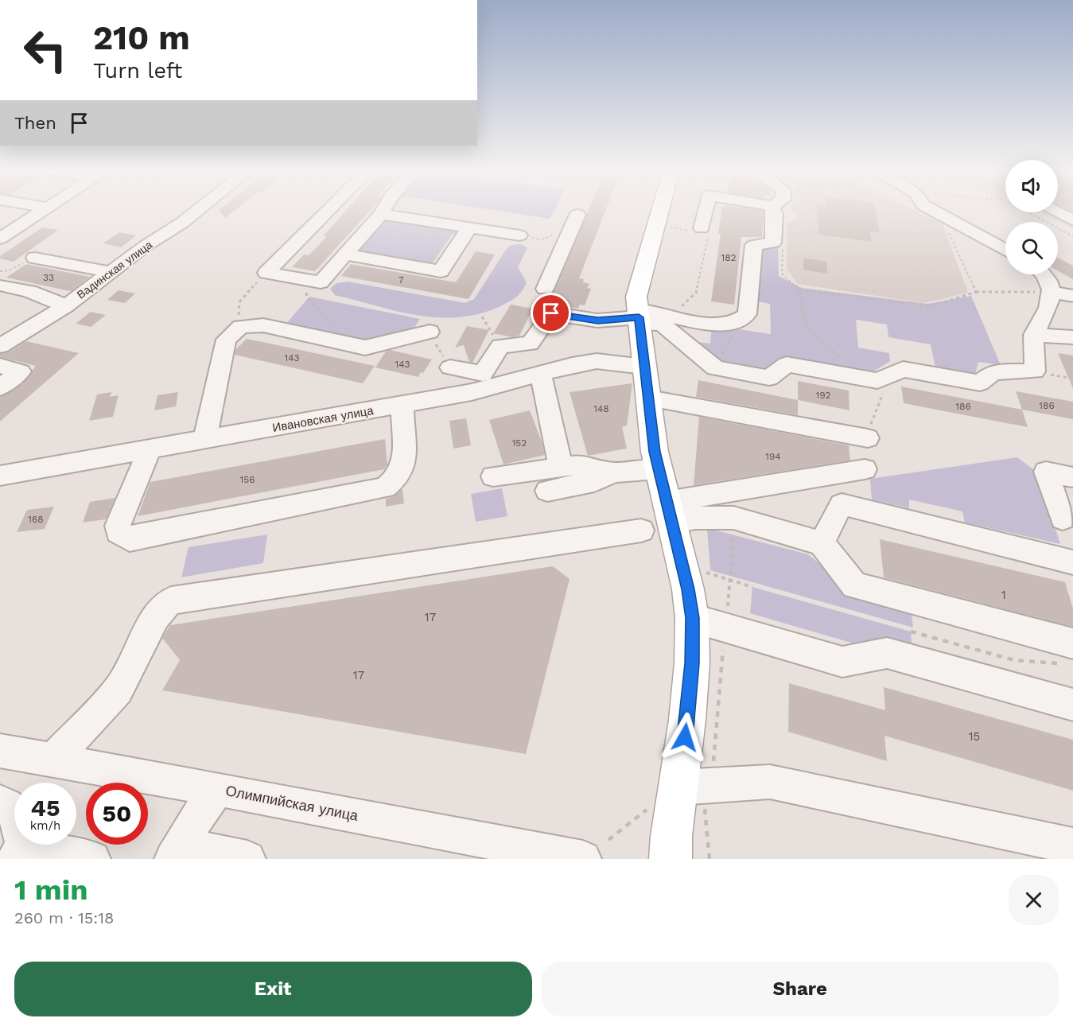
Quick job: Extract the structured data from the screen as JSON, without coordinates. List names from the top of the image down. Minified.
{"streets":{"street":["Вадинская улица","Ивановская улица","Олимпийская улица"]},"house_numbers":["182","33","7","143","143","192","186","186","148","152","194","156","168","1","17","17","15"],"page":{"turn":["210 m","Turn left"],"then":"Then","speed":"45 km/h","limit":"50","heading":["1 min","260 m · 15:18"],"buttons":["Exit","Share"]}}
